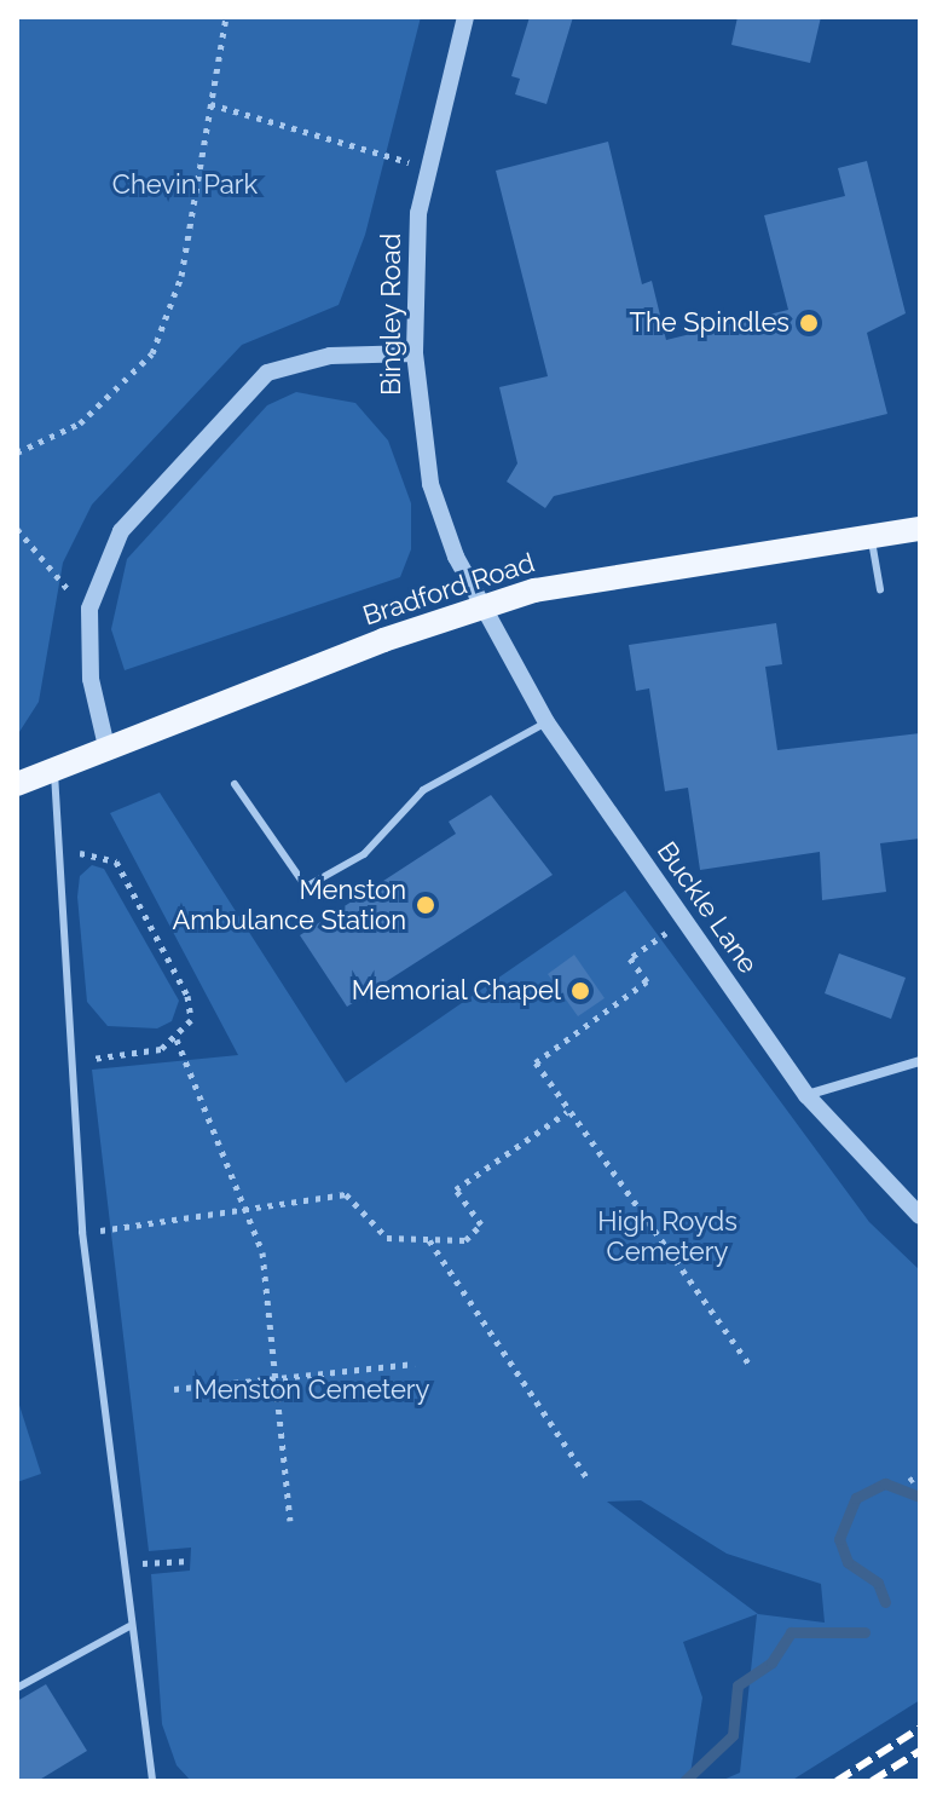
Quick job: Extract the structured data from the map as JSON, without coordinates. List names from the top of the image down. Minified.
{"streets":{"main road":["Bradford Road"],"street":["Bingley Road","Buckle Lane"]},"crossings":[["Bingley Road","Bradford Road"],["Bingley Road","Buckle Lane"],["Bradford Road","Buckle Lane"]],"parks":["Chevin Park","High Royds Cemetery","Menston Cemetery"],"places":["The Spindles","Menston Ambulance Station","Memorial Chapel"]}
